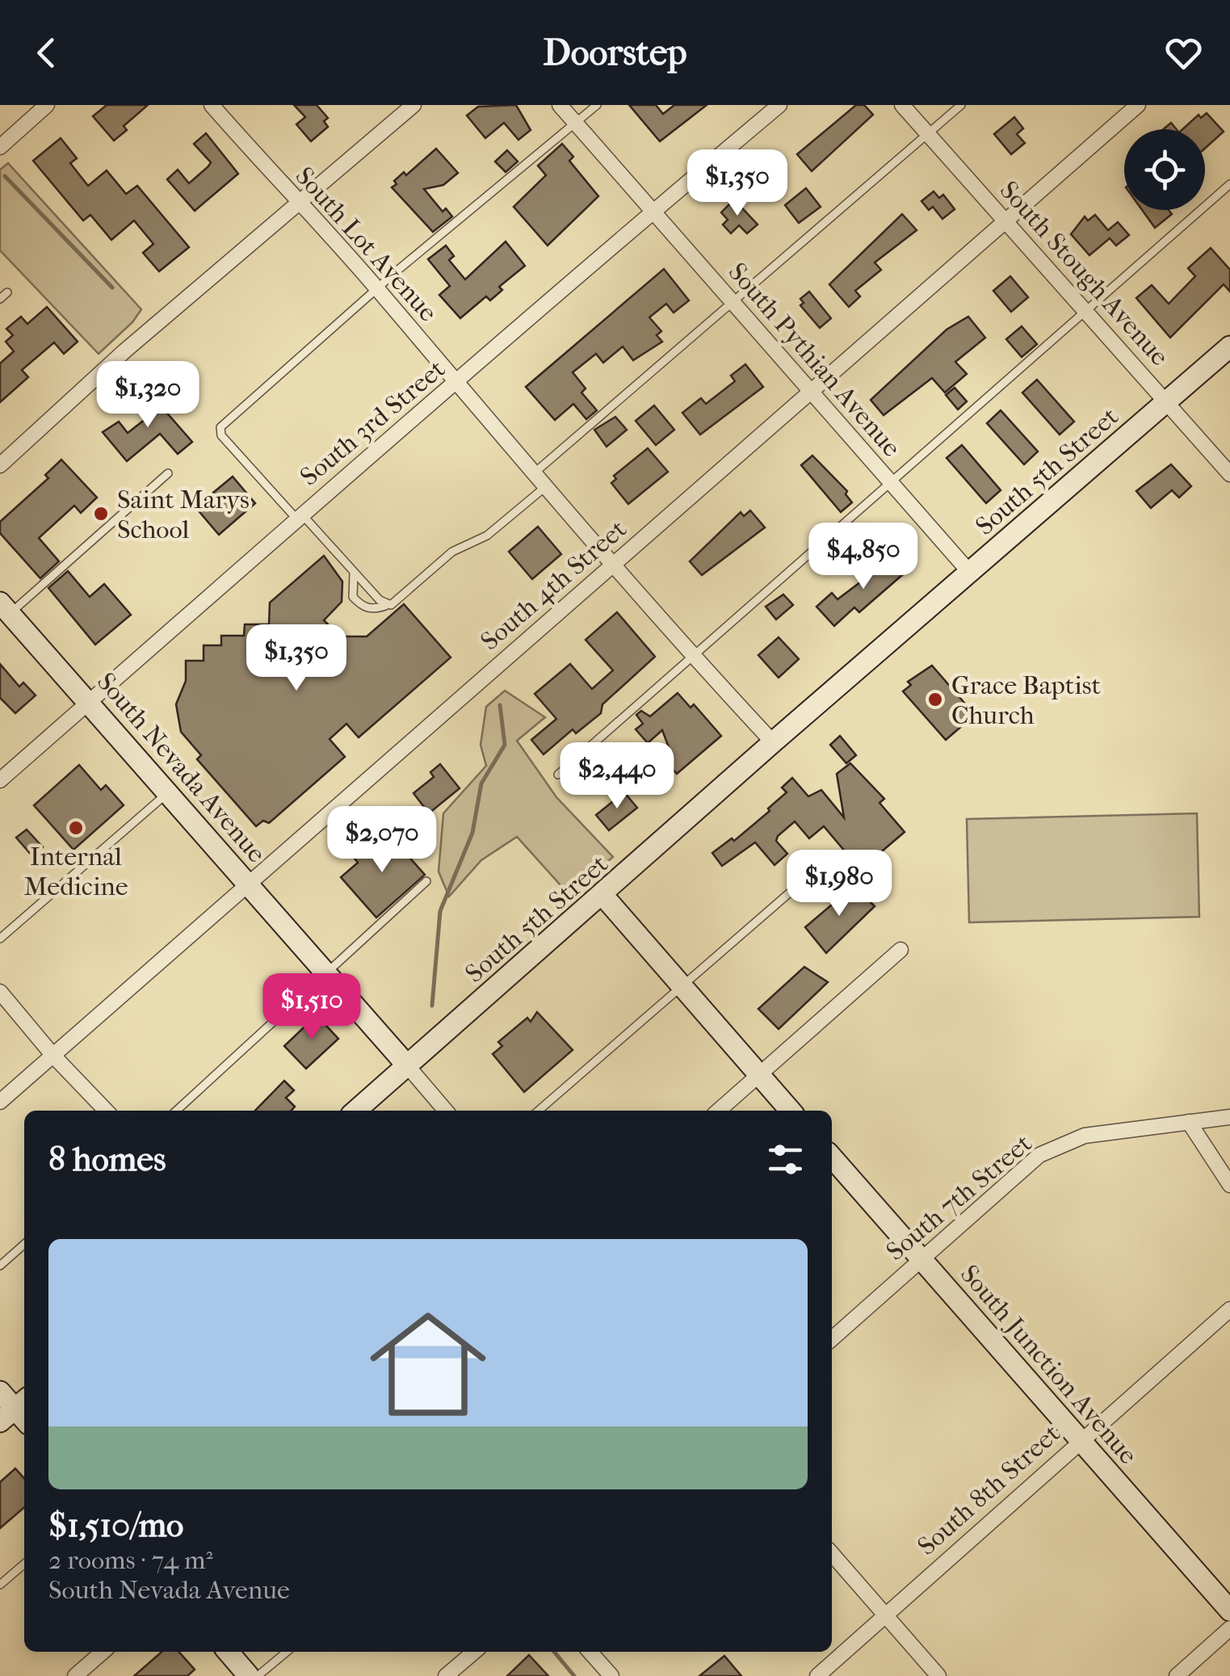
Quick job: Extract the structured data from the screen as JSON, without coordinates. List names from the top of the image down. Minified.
{"streets":{"street":["South Lot Avenue","South Stough Avenue","South Pythian Avenue","South 3rd Street","South 5th Street","South 4th Street","South Nevada Avenue","South 7th Street","South Junction Avenue","South 8th Street"]},"crossings":[["South Lot Avenue","South 3rd Street"],["South Lot Avenue","South 5th Street"],["South Lot Avenue","South 4th Street"],["South Stough Avenue","South 5th Street"],["South Stough Avenue","South 4th Street"],["South Pythian Avenue","South 3rd Street"],["South Pythian Avenue","South 5th Street"],["South Pythian Avenue","South 4th Street"],["South 3rd Street","South Nevada Avenue"],["South 5th Street","South Nevada Avenue"],["South 4th Street","South Nevada Avenue"],["South 7th Street","South Junction Avenue"],["South Junction Avenue","South 8th Street"]],"places":["Saint Marys School","Grace Baptist Church","Internal Medicine"],"page":{"header":"Doorstep","price":["$1,350","$1,320","$4,850","$1,350","$2,440","$2,070","$1,980","$1,510"],"heading":"8 homes","list":[{"name":"$1,510/mo","note":"2 rooms · 74 m² · South Nevada Avenue"}]}}
